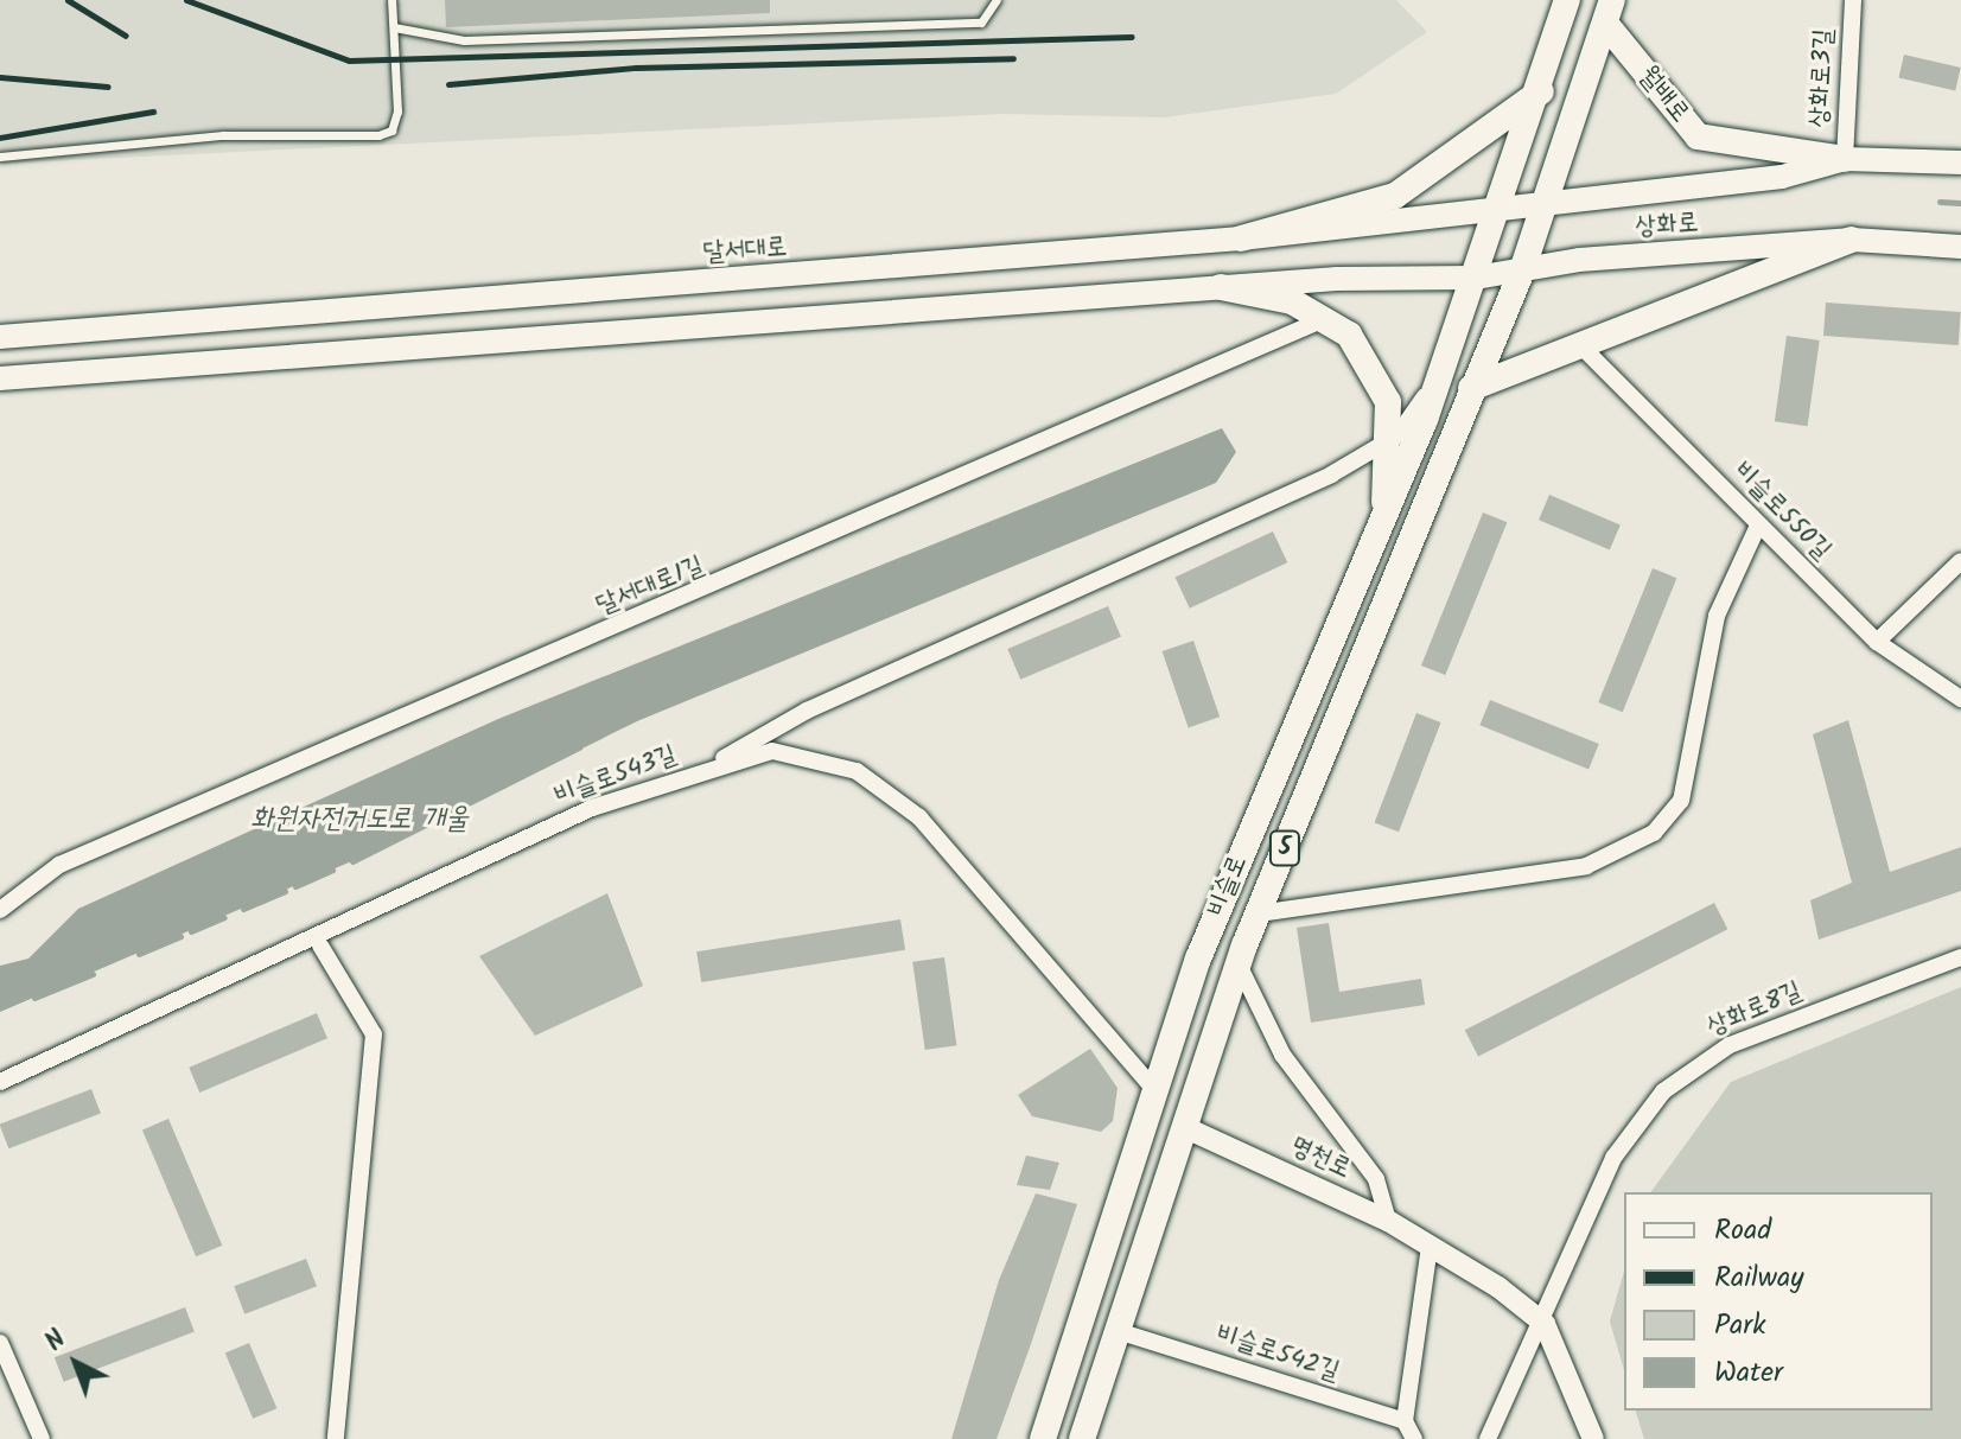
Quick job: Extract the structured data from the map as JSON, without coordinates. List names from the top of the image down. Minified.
{"streets":{"main road":["월배로","상화로","달서대로","5","비슬로"],"street":["상화로3길","비슬로550길","달서대로1길","비슬로543길","상화로8길","명천로","비슬로542길"]},"crossings":[["상화로3길","월배로"],["상화로3길","상화로"],["월배로","상화로"],["월배로","비슬로"],["상화로","달서대로"],["상화로","비슬로"],["달서대로","비슬로"],["비슬로550길","비슬로"],["비슬로543길","비슬로"],["비슬로","명천로"],["비슬로","비슬로542길"],["상화로8길","명천로"]],"water":["화원자전거도로 개울"],"legend":["Road","Railway","Park","Water"],"north":"top left"}
